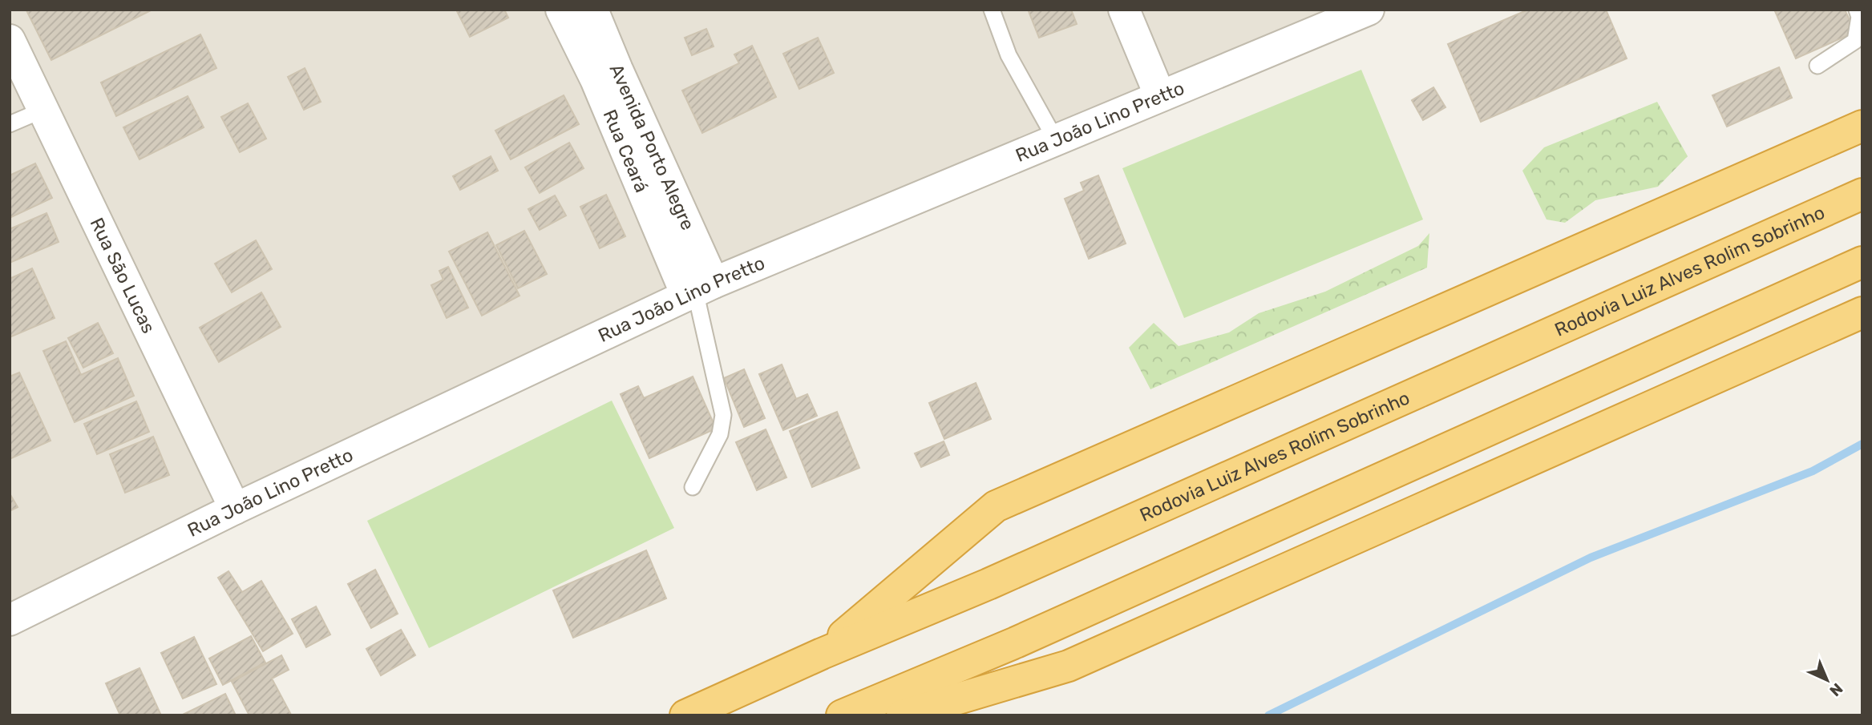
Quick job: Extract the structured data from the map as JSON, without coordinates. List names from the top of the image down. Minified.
{"streets":{"highway":["Rodovia Luiz Alves Rolim Sobrinho"],"street":["Rua João Lino Pretto","Avenida Porto Alegre","Rua Ceará","Rua São Lucas"]},"crossings":[["Rua João Lino Pretto","Rua Ceará"],["Rua João Lino Pretto","Rua São Lucas"],["Avenida Porto Alegre","Rua Ceará"]],"north":"bottom right"}
